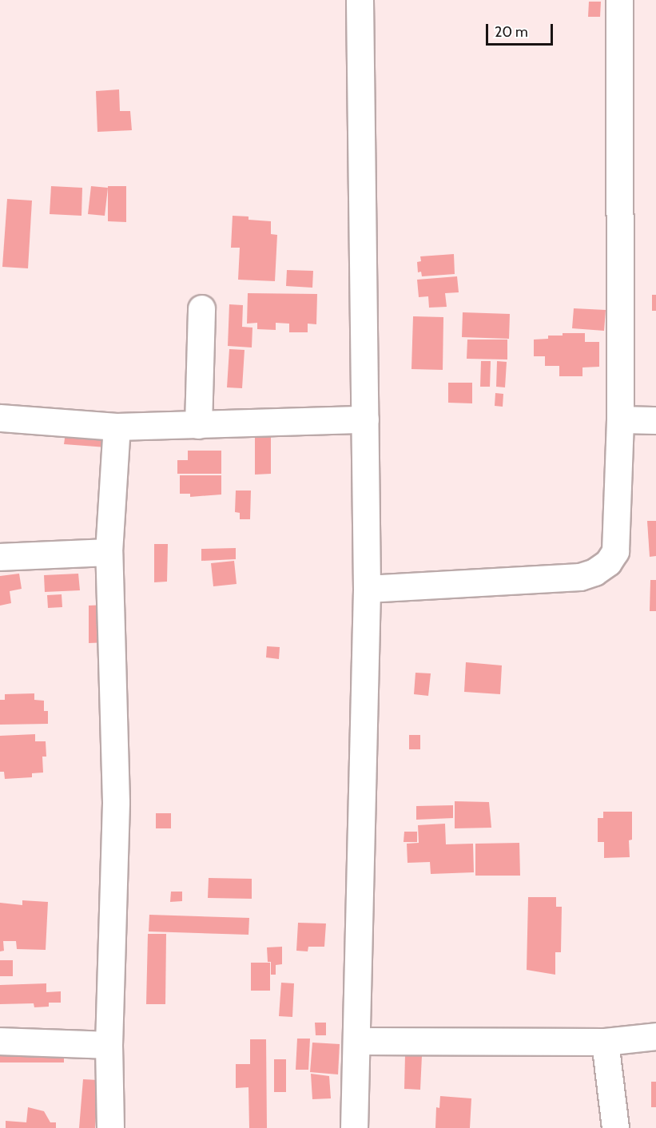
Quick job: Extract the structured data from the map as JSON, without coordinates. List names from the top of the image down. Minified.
{"scale_bar":"20 m"}
